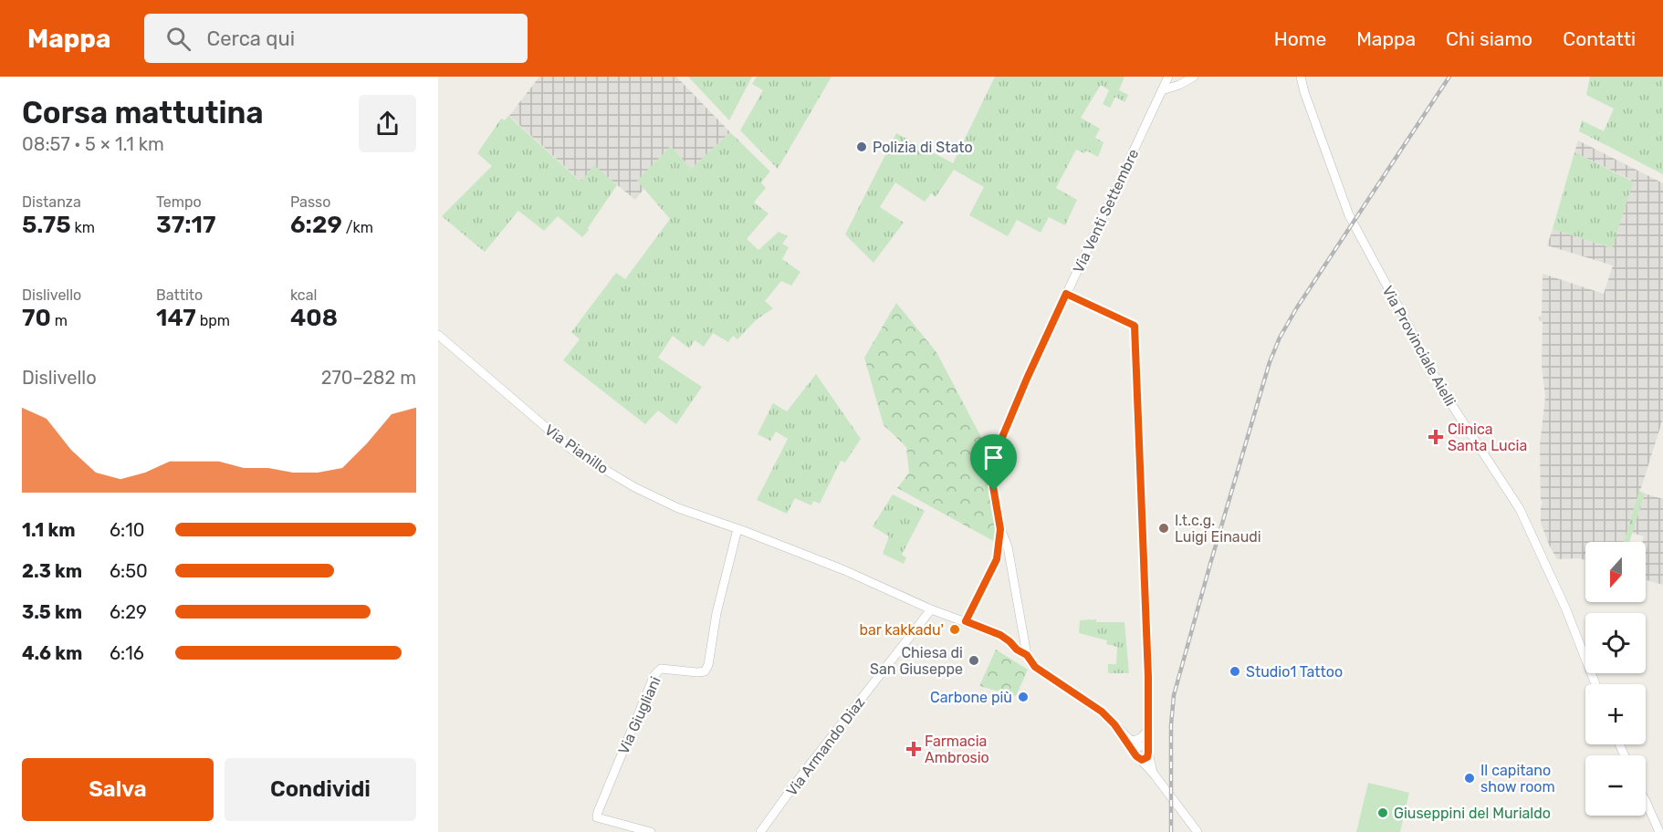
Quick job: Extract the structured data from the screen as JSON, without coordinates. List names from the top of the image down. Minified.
{"streets":{"main road":["Via Venti Settembre","Via Provinciale Aielli","Via Pianillo","Via Giugliani","Via Armando Diaz"]},"crossings":[["Via Pianillo","Via Giugliani"],["Via Pianillo","Via Armando Diaz"]],"places":{"other":["Polizia di Stato","I.t.c.g. Luigi Einaudi","bar kakkadu'","Chiesa di San Giuseppe","Studio1 Tattoo","Carbone più","Il capitano show room","Giuseppini del Murialdo"],"health":["Clinica Santa Lucia","Farmacia Ambrosio"]},"north":"bottom","page":{"header":"Mappa","search":"Cerca qui","nav":["Home","Mappa","Chi siamo","Contatti"],"heading":["Corsa mattutina","08:57 · 5 × 1.1 km"],"stats":[["Distanza","5.75 km"],["Tempo","37:17"],["Passo","6:29 /km"],["Dislivello","70 m"],["Battito","147 bpm"],["kcal","408"]],"chart":["Dislivello","270–282 m"],"list":[{"name":"1.1 km","note":"6:10"},{"name":"2.3 km","note":"6:50"},{"name":"3.5 km","note":"6:29"},{"name":"4.6 km","note":"6:16"}],"map_buttons":["+","−"],"buttons":["Salva","Condividi"]}}
